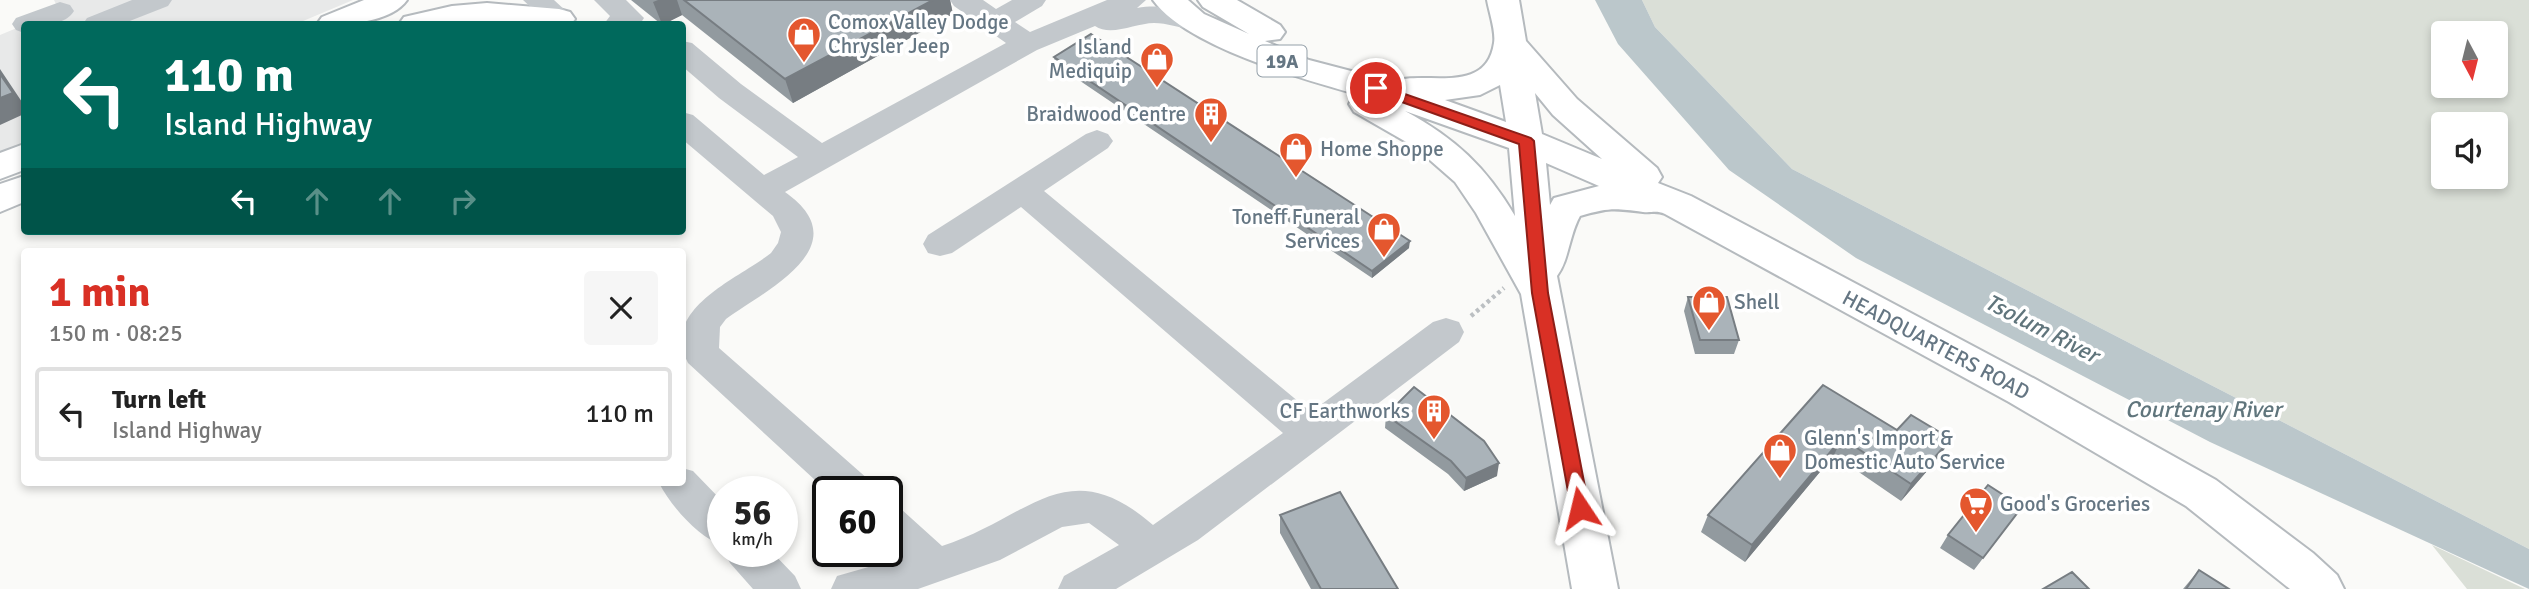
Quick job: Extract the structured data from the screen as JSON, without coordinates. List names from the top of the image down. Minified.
{"streets":{"main road":["19A","HEADQUARTERS ROAD"]},"crossings":[["19A","HEADQUARTERS ROAD"]],"water":["Tsolum River","Courtenay River"],"places":{"shop":["Comox Valley Dodge Chrysler Jeep","Island Mediquip","Home Shoppe","Toneff Funeral Services","Shell","Glenn's Import & Domestic Auto Service"],"building":["Braidwood Centre","CF Earthworks"],"supermarket":["Good's Groceries"]},"north":"bottom","page":{"turn":["110 m","Island Highway"],"heading":["1 min","150 m · 08:25"],"list":[{"name":"Turn left","note":"Island Highway","value":"110 m"}],"speed":"56 km/h","limit":"60"}}
